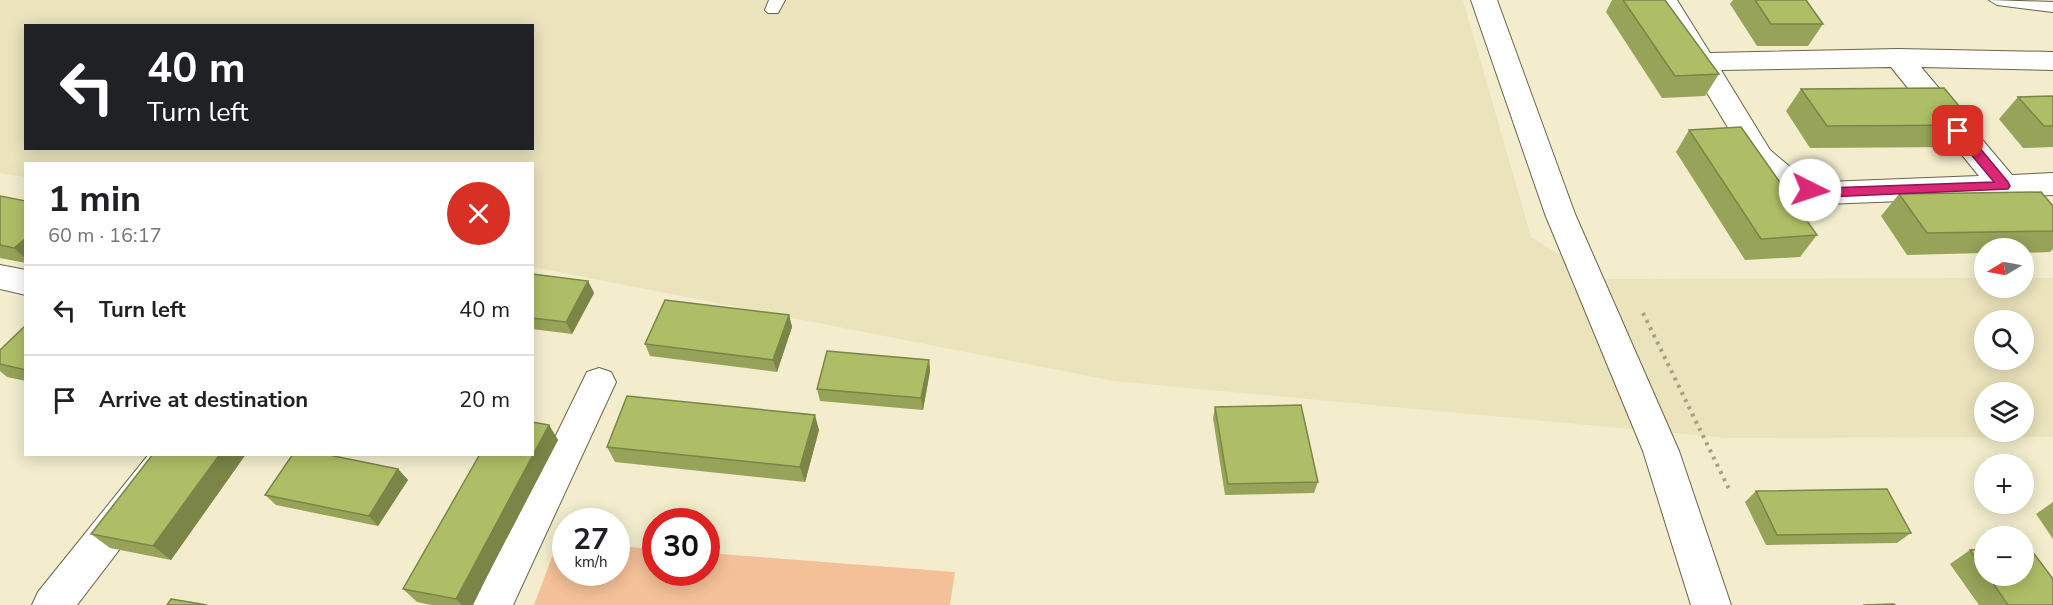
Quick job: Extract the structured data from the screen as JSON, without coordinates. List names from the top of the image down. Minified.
{"north":"left","page":{"turn":["40 m","Turn left"],"heading":["1 min","60 m · 16:17"],"map_buttons":["+","−"],"list":[{"name":"Turn left","value":"40 m"},{"name":"Arrive at destination","value":"20 m"}],"speed":"27 km/h","limit":"30"}}
